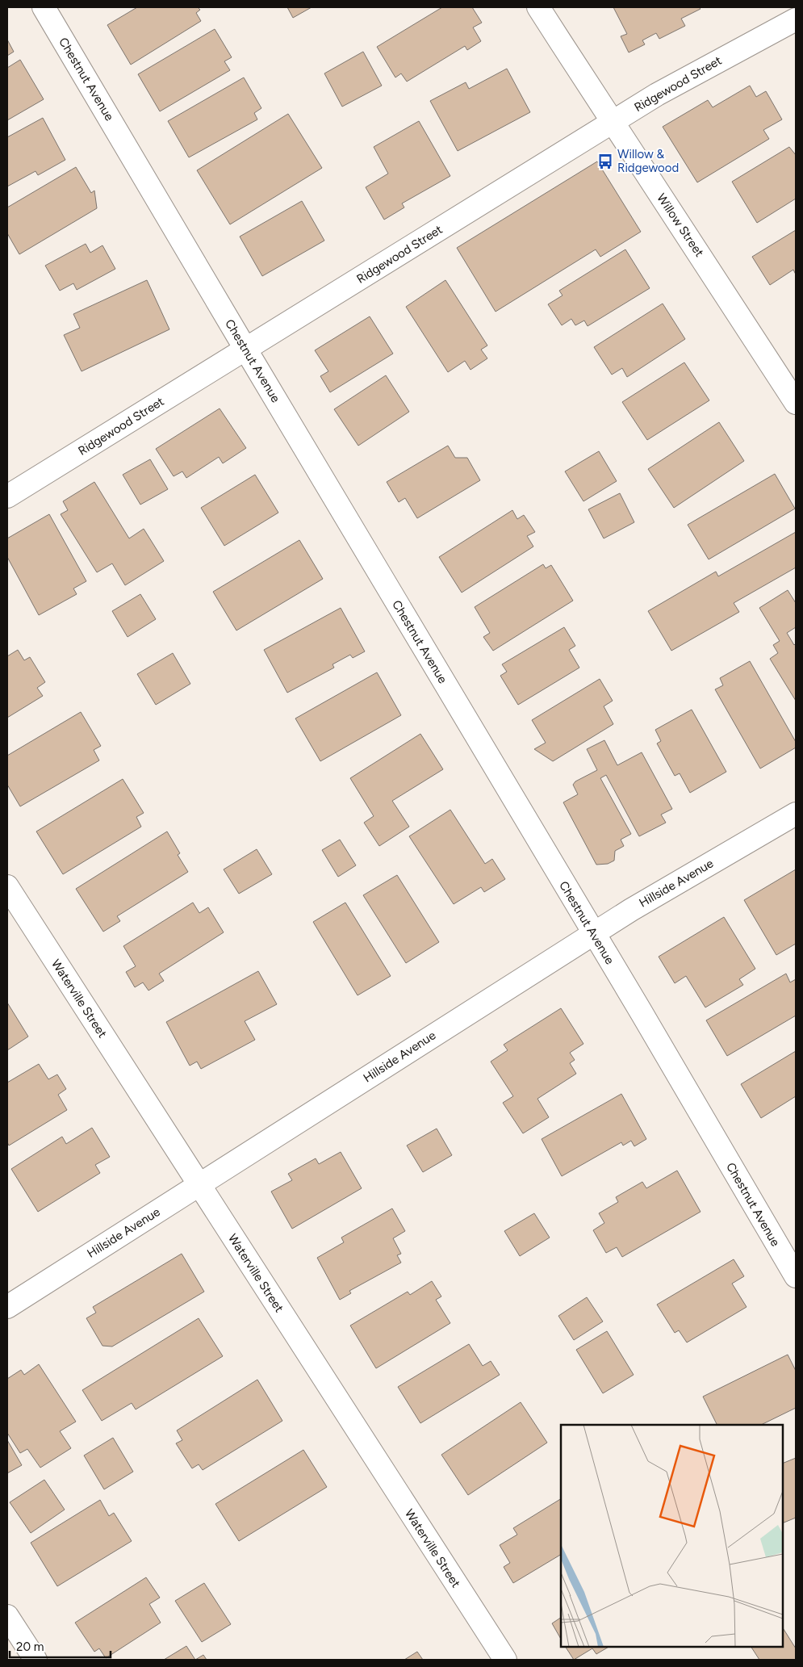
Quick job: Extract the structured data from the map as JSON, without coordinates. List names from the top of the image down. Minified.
{"streets":{"street":["Chestnut Avenue","Ridgewood Street","Willow Street","Hillside Avenue","Waterville Street"]},"crossings":[["Chestnut Avenue","Ridgewood Street"],["Chestnut Avenue","Hillside Avenue"],["Ridgewood Street","Willow Street"],["Hillside Avenue","Waterville Street"]],"places":{"bus stop":["Willow & Ridgewood"]},"scale_bar":"20 m"}
